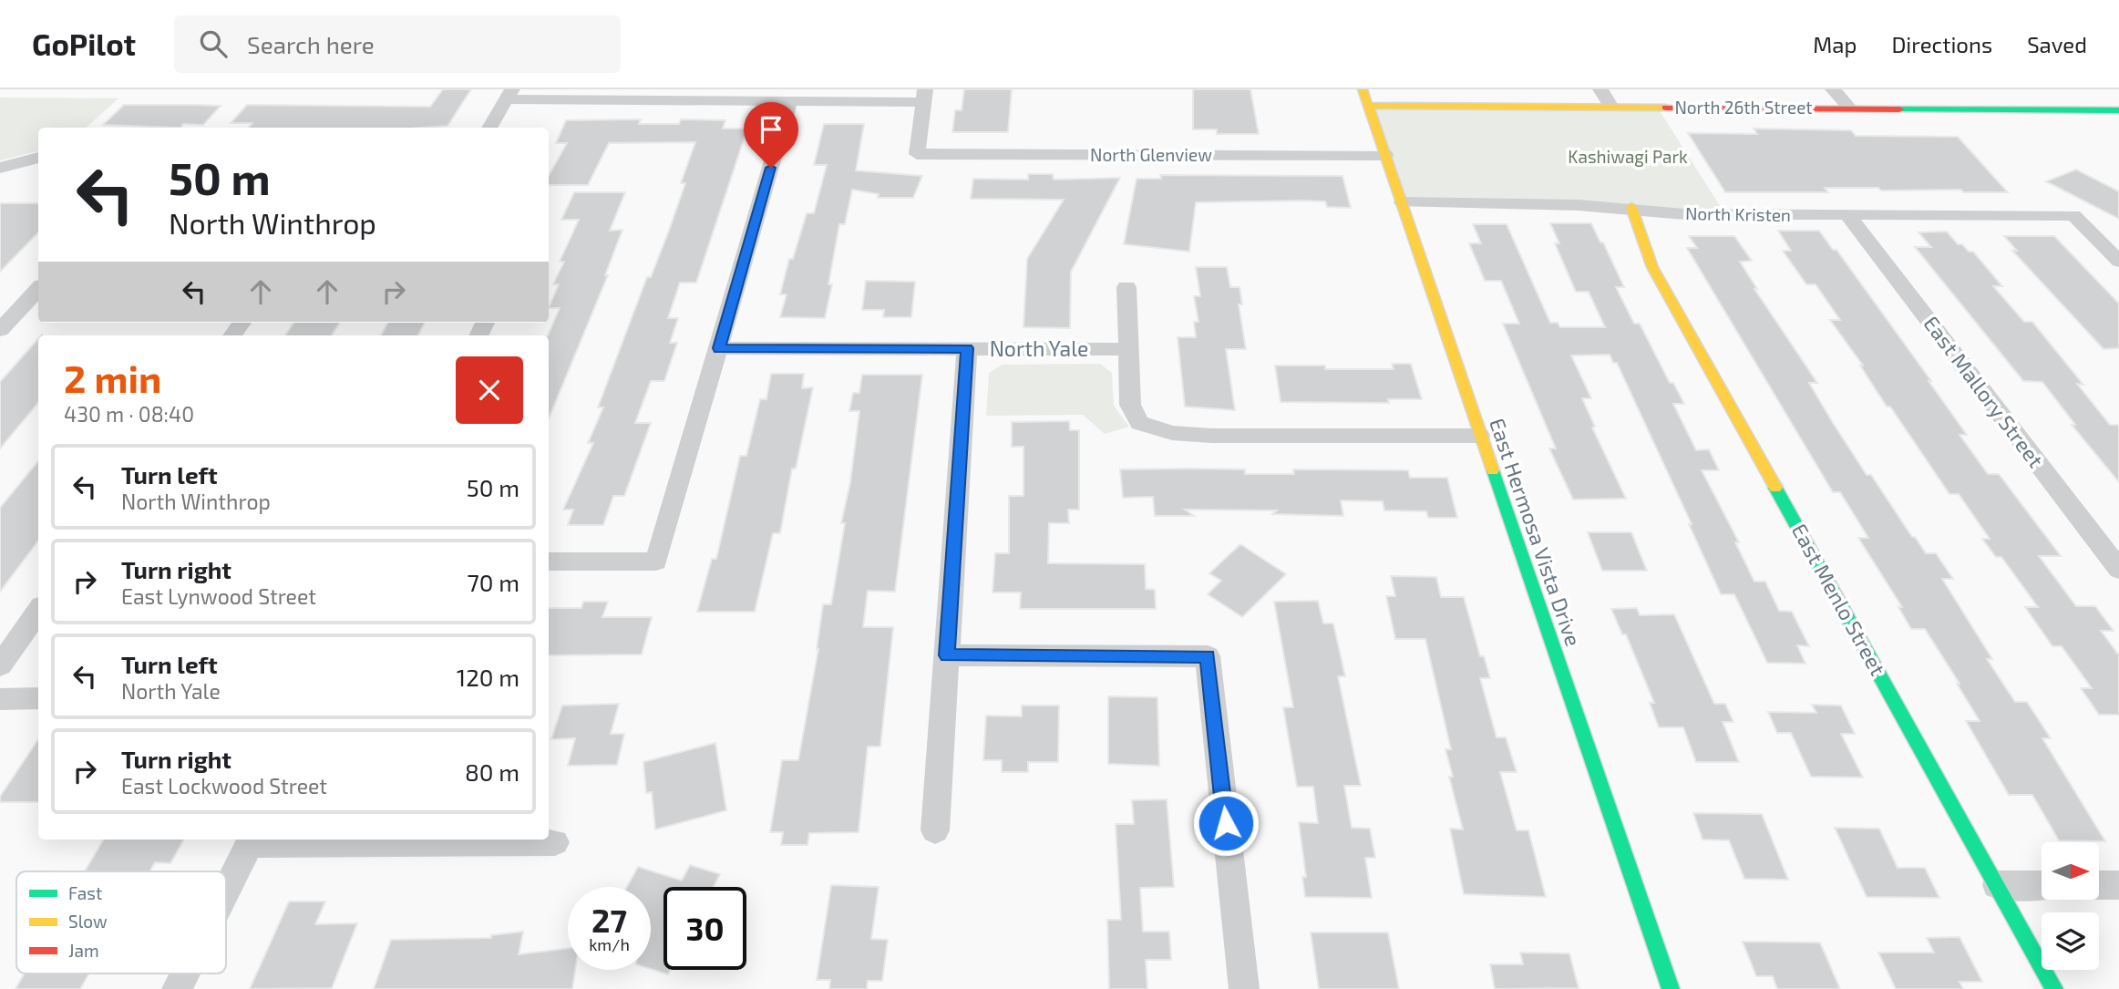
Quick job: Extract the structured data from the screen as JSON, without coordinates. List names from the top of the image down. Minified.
{"streets":{"street":["North 26th Street","North Glenview","North Kristen","North Yale","East Mallory Street","East Hermosa Vista Drive","East Menlo Street"]},"crossings":[["North 26th Street","East Hermosa Vista Drive"],["North Glenview","East Hermosa Vista Drive"],["North Kristen","East Mallory Street"],["North Kristen","East Hermosa Vista Drive"],["North Kristen","East Menlo Street"]],"parks":["Kashiwagi Park"],"legend":["Fast","Slow","Jam"],"north":"right","page":{"header":"GoPilot","search":"Search here","nav":["Map","Directions","Saved"],"turn":["50 m","North Winthrop"],"heading":["2 min","430 m · 08:40"],"list":[{"name":"Turn left","note":"North Winthrop","value":"50 m"},{"name":"Turn right","note":"East Lynwood Street","value":"70 m"},{"name":"Turn left","note":"North Yale","value":"120 m"},{"name":"Turn right","note":"East Lockwood Street","value":"80 m"}],"speed":"27 km/h","limit":"30"}}
